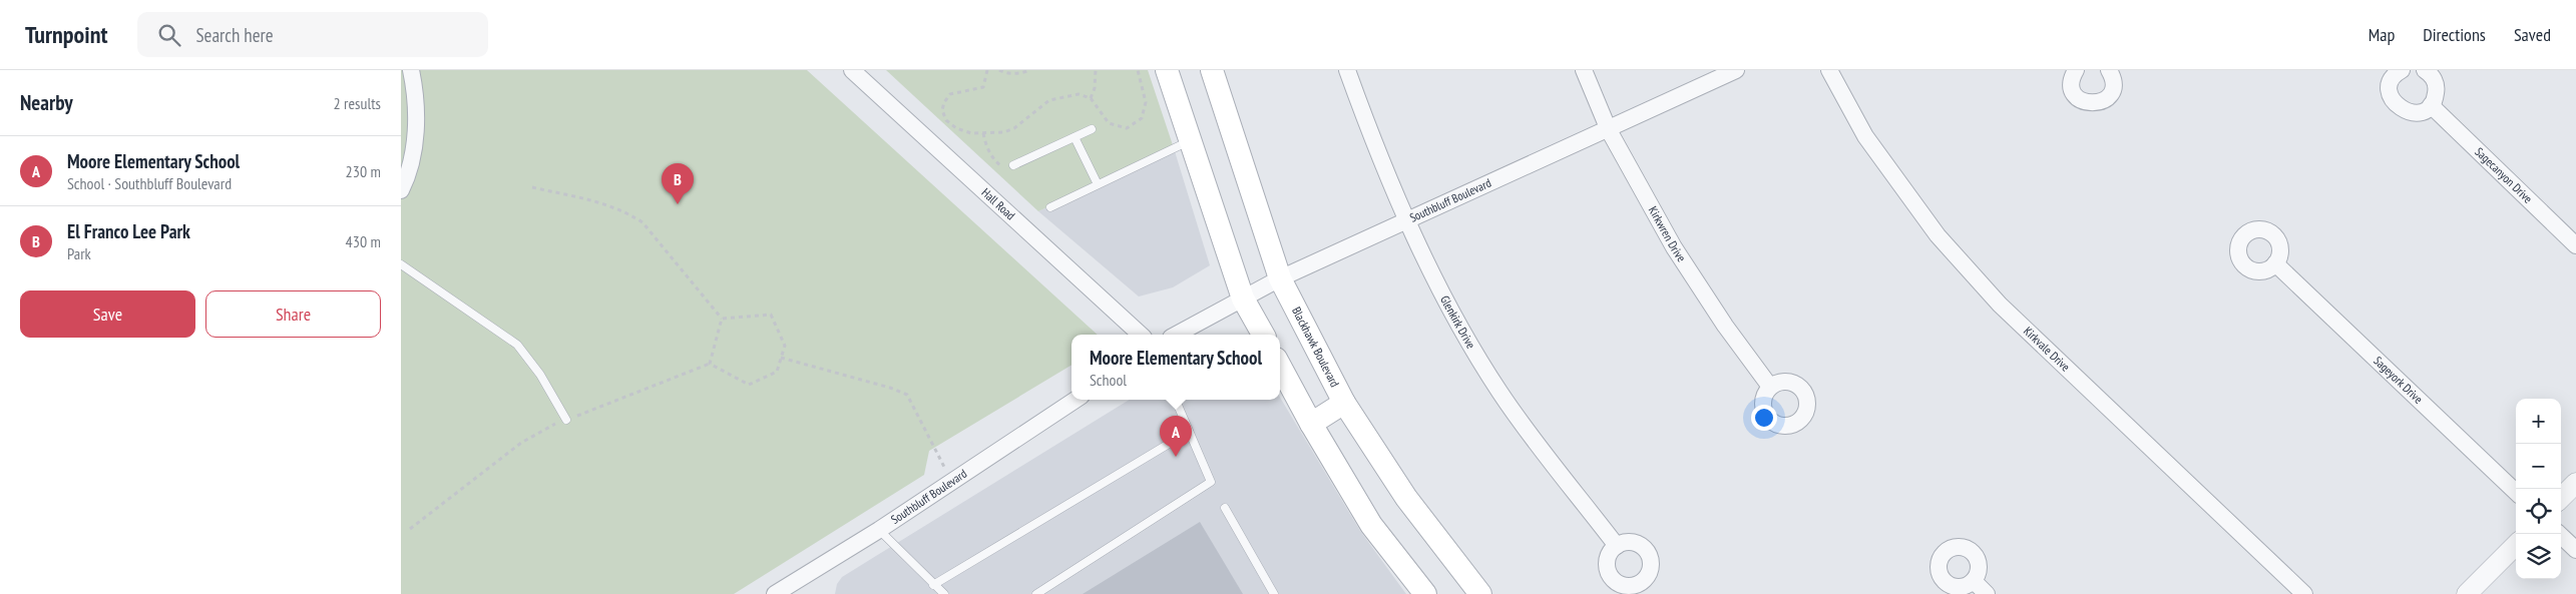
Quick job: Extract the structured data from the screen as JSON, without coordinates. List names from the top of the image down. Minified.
{"streets":{"main road":["Blackhawk Boulevard"],"street":["Sagecanyon Drive","Southbluff Boulevard","Hall Road","Kirkwren Drive","Glenkirk Drive","Kirkvale Drive","Sageyork Drive"]},"crossings":[["Southbluff Boulevard","Kirkwren Drive"],["Southbluff Boulevard","Glenkirk Drive"],["Southbluff Boulevard","Blackhawk Boulevard"]],"page":{"header":"Turnpoint","search":"Search here","nav":["Map","Directions","Saved"],"heading":["Nearby","2 results"],"list":[{"mark":"A","name":"Moore Elementary School","note":"School · Southbluff Boulevard","value":"230 m"},{"mark":"B","name":"El Franco Lee Park","note":"Park","value":"430 m"}],"pins":["B","A"],"buttons":["Save","Share"],"popup":["Moore Elementary School","School"],"map_buttons":["+","−"]}}
